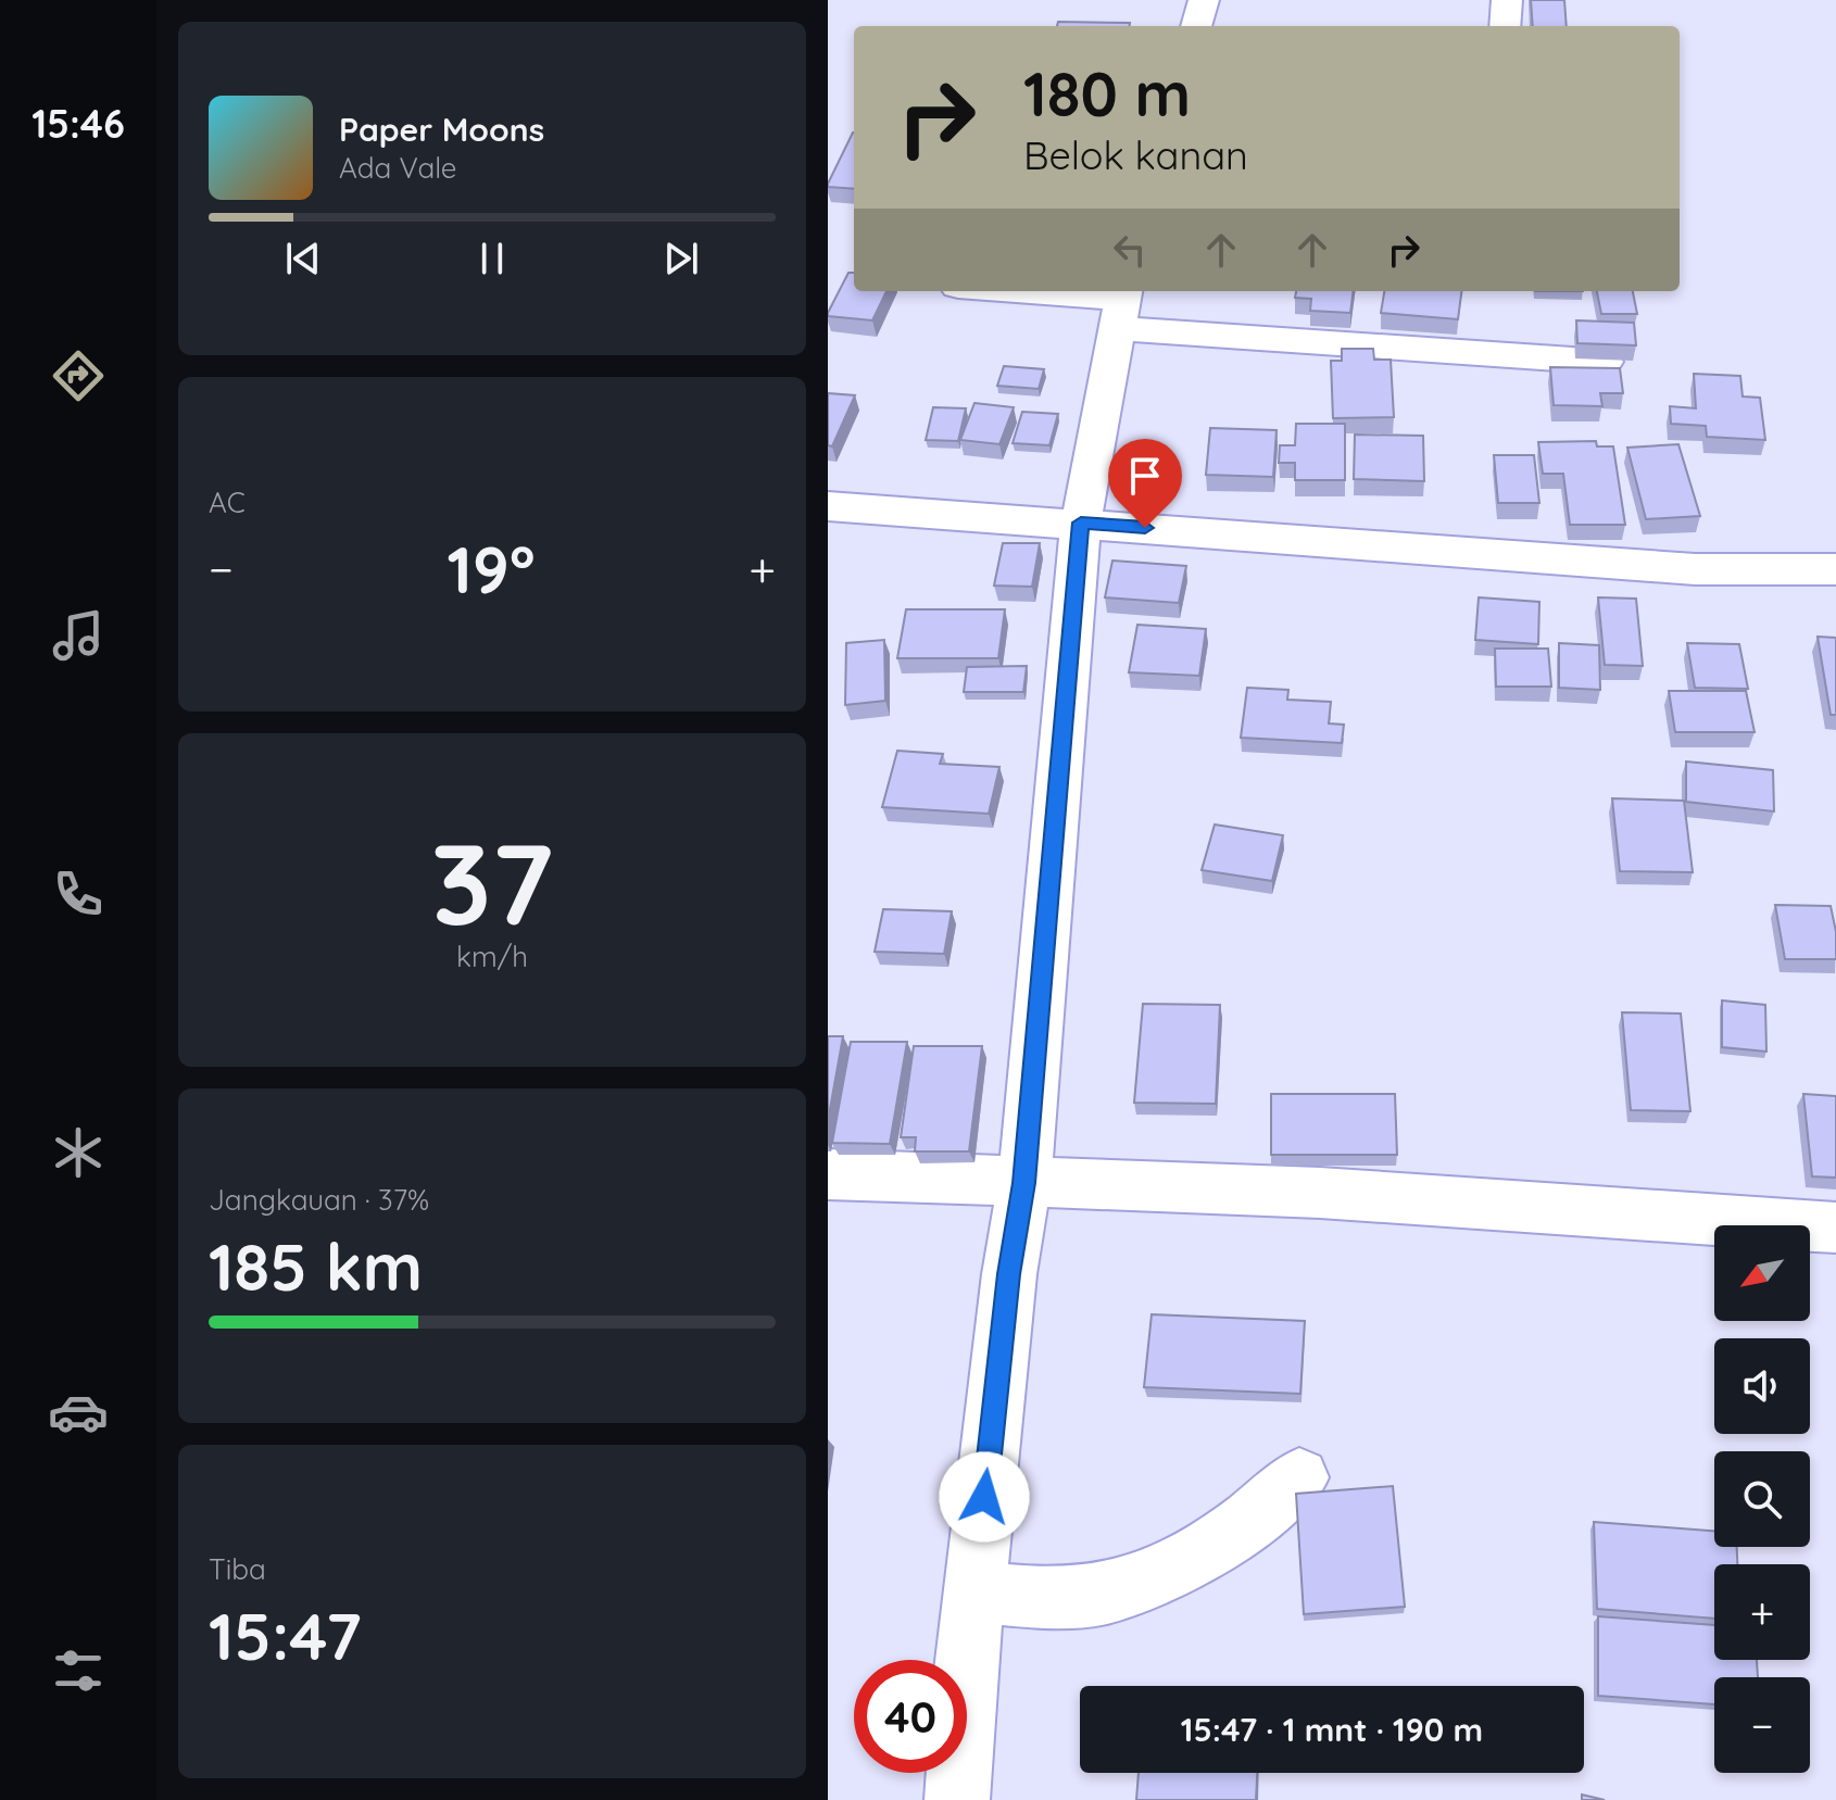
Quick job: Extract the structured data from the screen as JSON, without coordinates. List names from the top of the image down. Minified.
{"north":"bottom left","page":{"tabs":"15:46","turn":["180 m","Belok kanan"],"song":["Paper Moons","Ada Vale"],"tile":["AC",["37","km/h"],["Jangkauan · 37%","185 km"],["Tiba","15:47"]],"heat":["−","19°","+"],"map_buttons":["+","−"],"limit":"40","trip":"15:47 · 1 mnt · 190 m"}}
